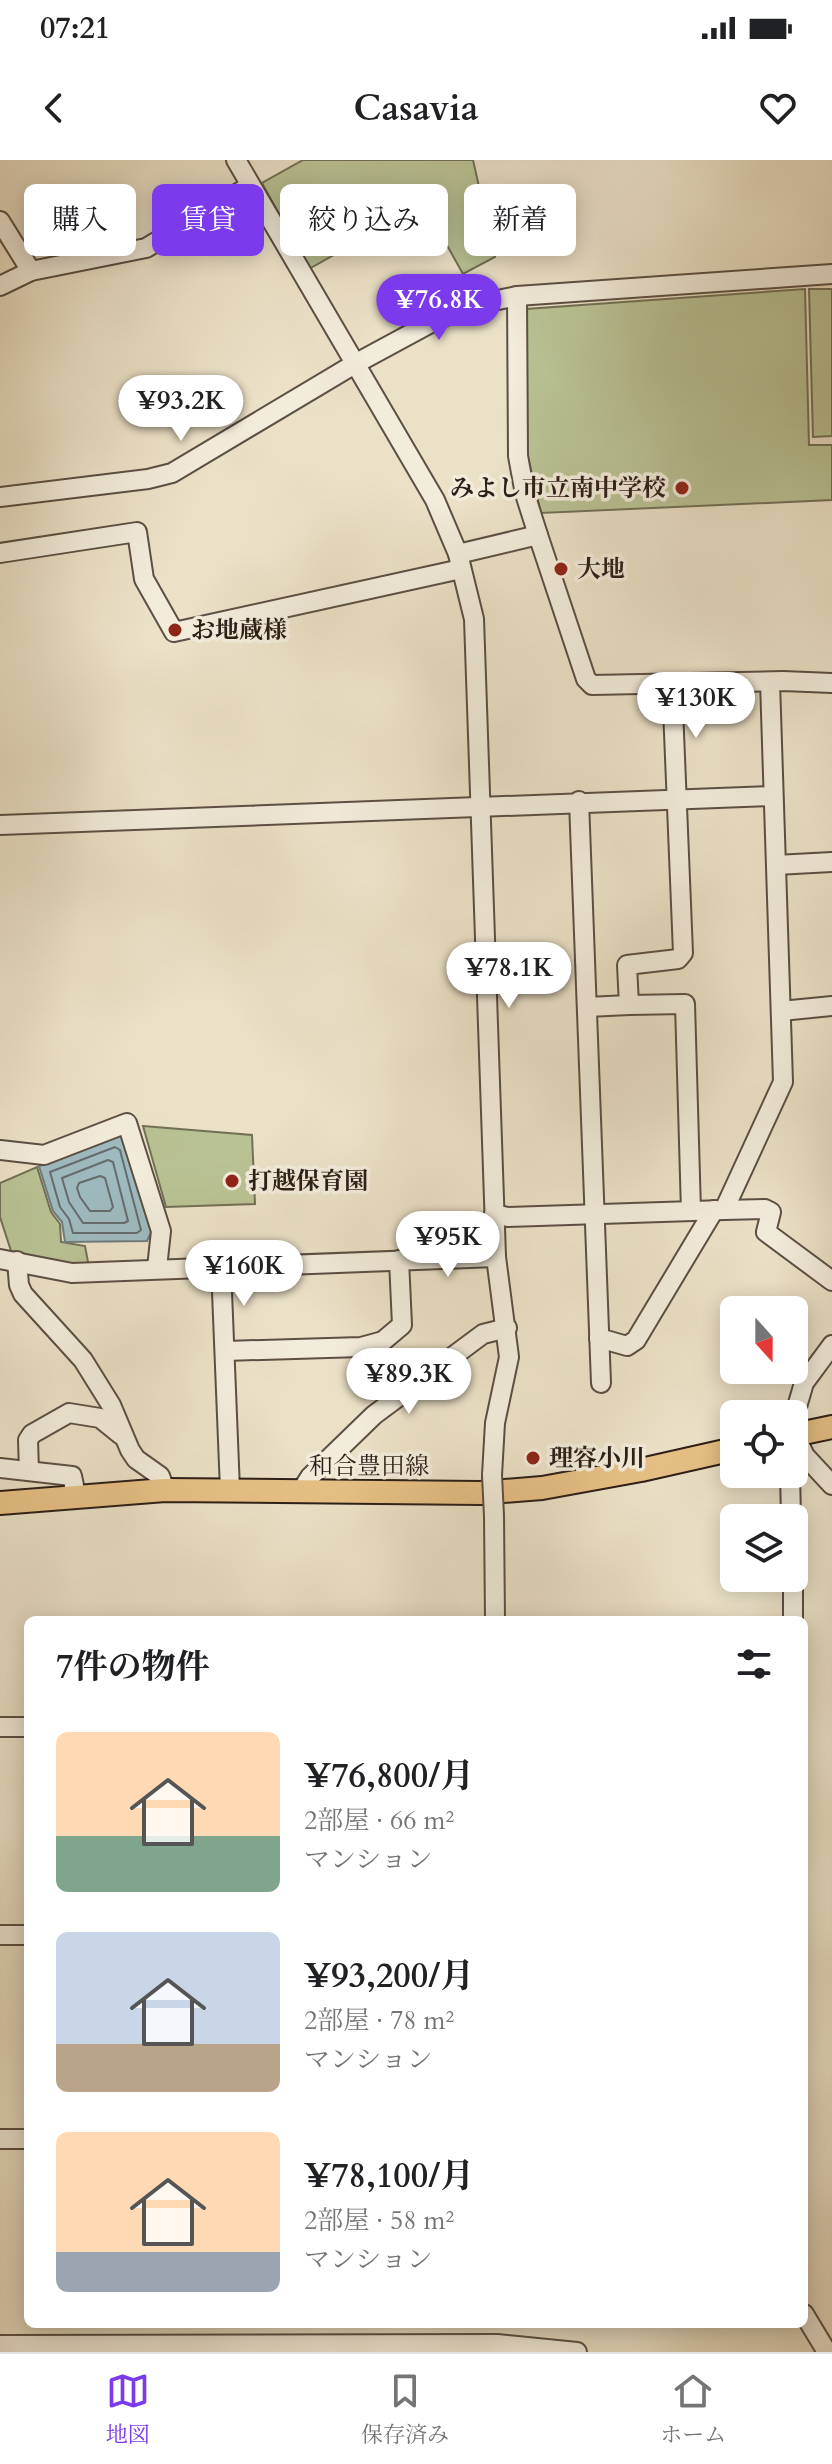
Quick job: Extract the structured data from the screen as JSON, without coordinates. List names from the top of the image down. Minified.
{"streets":{"main road":["和合豊田線"]},"places":["みよし市立南中学校","大地","お地蔵様","打越保育園","理容小川"],"north":"bottom","page":{"status":"07:21","header":"Casavia","chip":["購入","賃貸","絞り込み","新着"],"price":["¥76.8K","¥93.2K","¥130K","¥78.1K","¥95K","¥160K","¥89.3K"],"heading":"7件の物件","list":[{"name":"¥76,800/月","note":"2部屋 · 66 m² · マンション"},{"name":"¥93,200/月","note":"2部屋 · 78 m² · マンション"},{"name":"¥78,100/月","note":"2部屋 · 58 m² · マンション"}],"tabs":["地図","保存済み","ホーム"]}}
